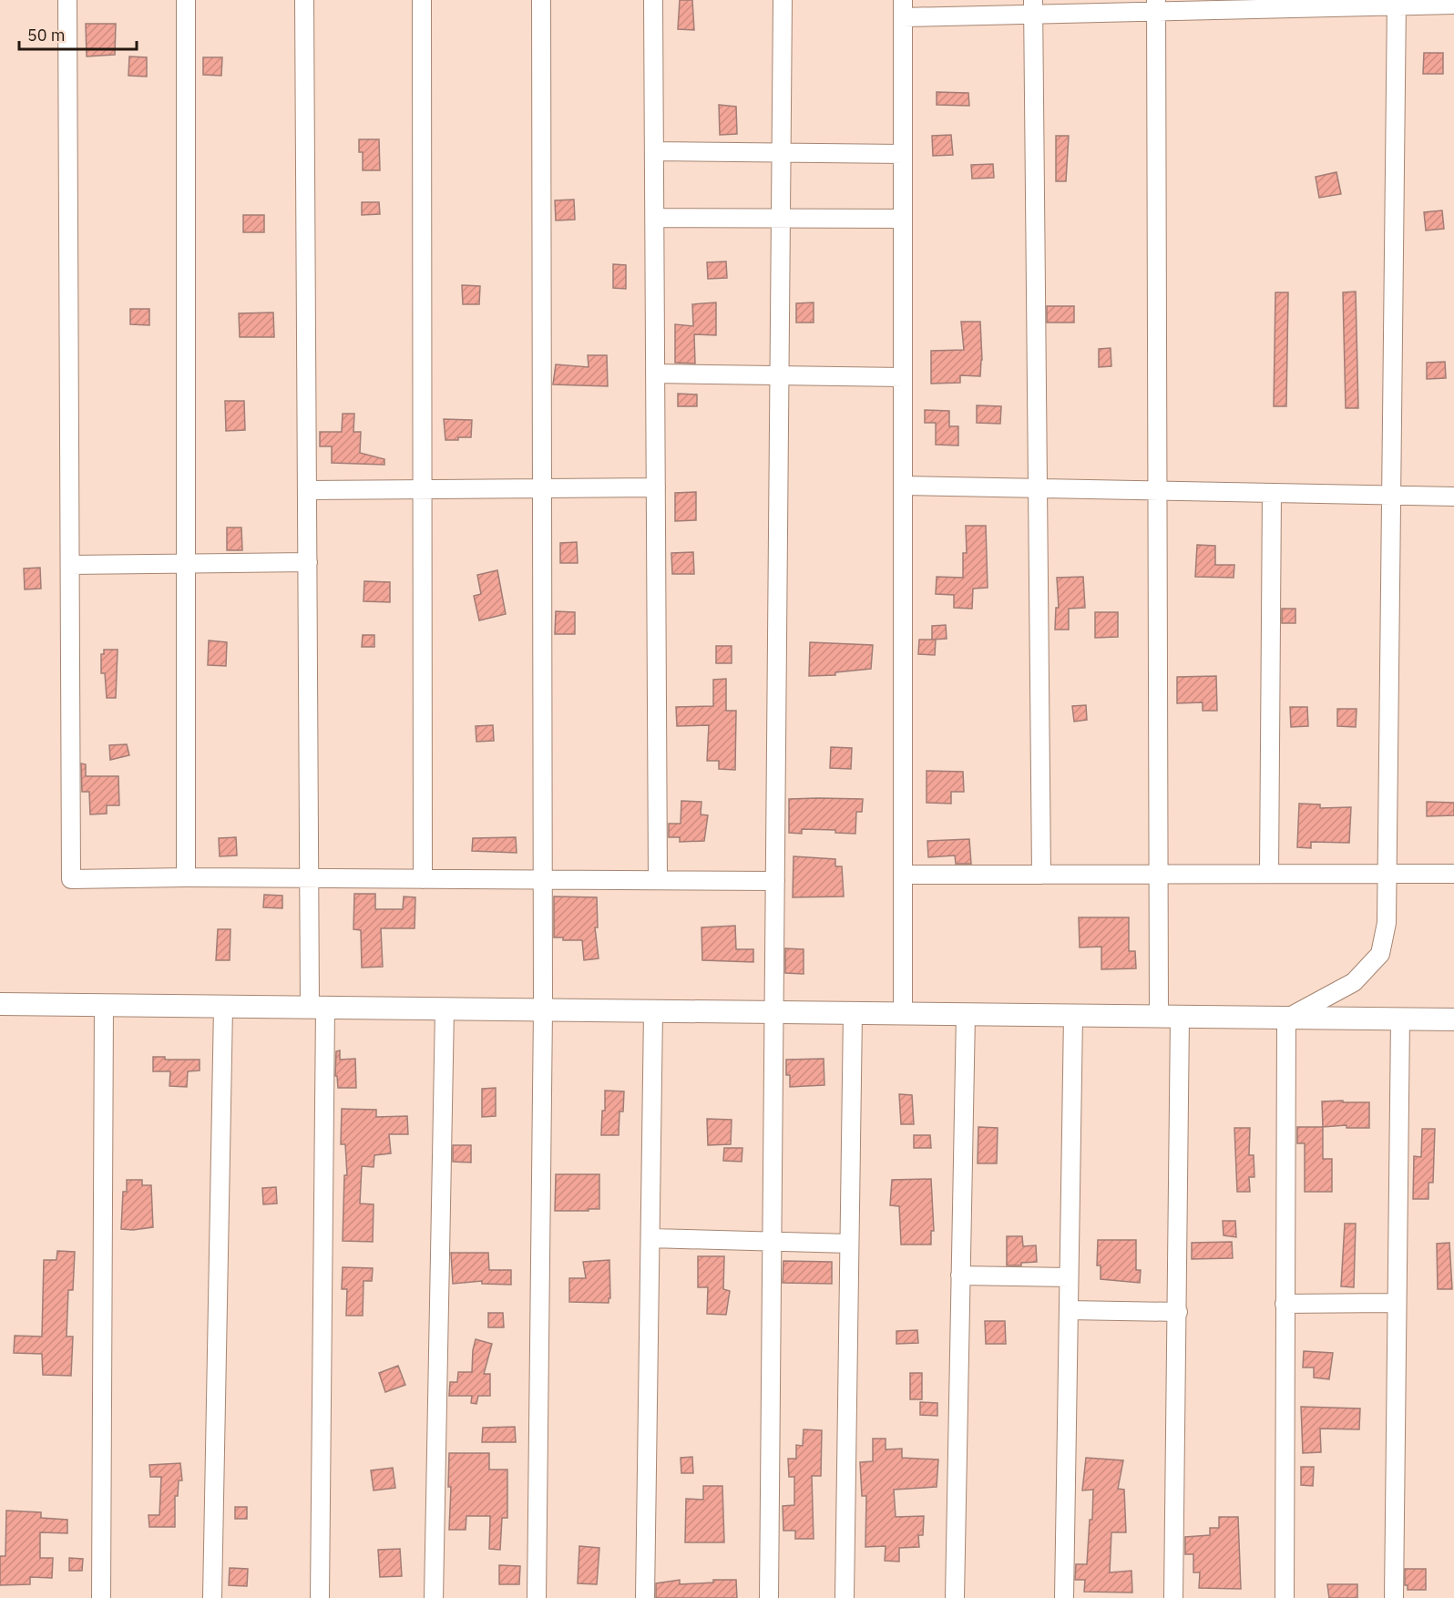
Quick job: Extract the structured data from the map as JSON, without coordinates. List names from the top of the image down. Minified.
{"scale_bar":"50 m"}
